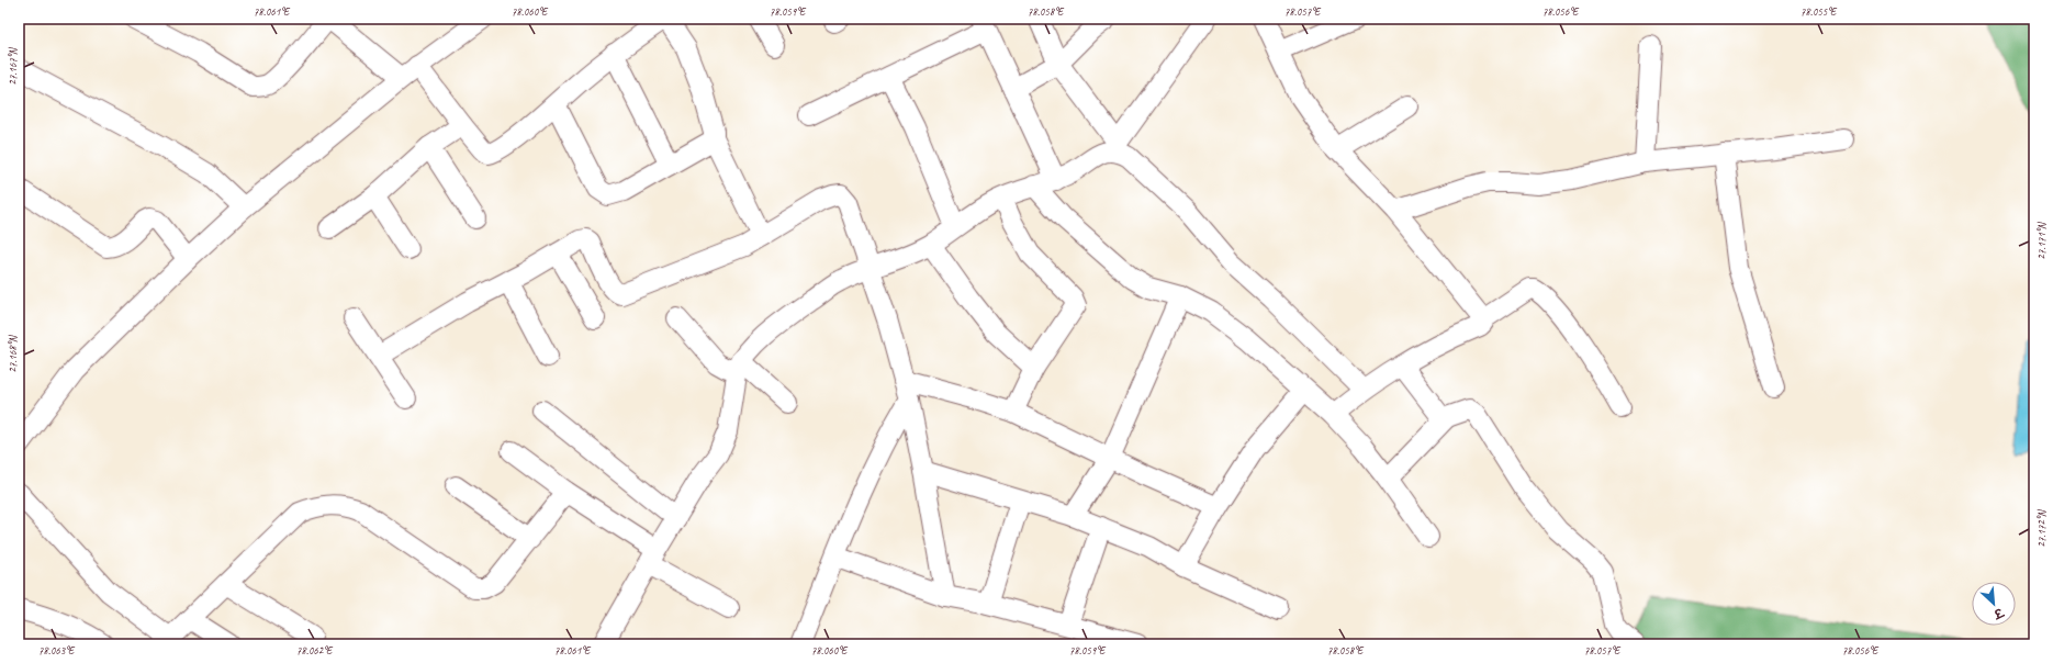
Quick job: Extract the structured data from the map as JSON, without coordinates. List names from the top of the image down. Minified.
{"north":"bottom right","coordinates":["78.061°E","78.060°E","78.059°E","78.058°E","78.057°E","78.056°E","78.055°E","27.167°N","27.171°N","27.168°N","27.172°N","78.063°E","78.062°E"]}
